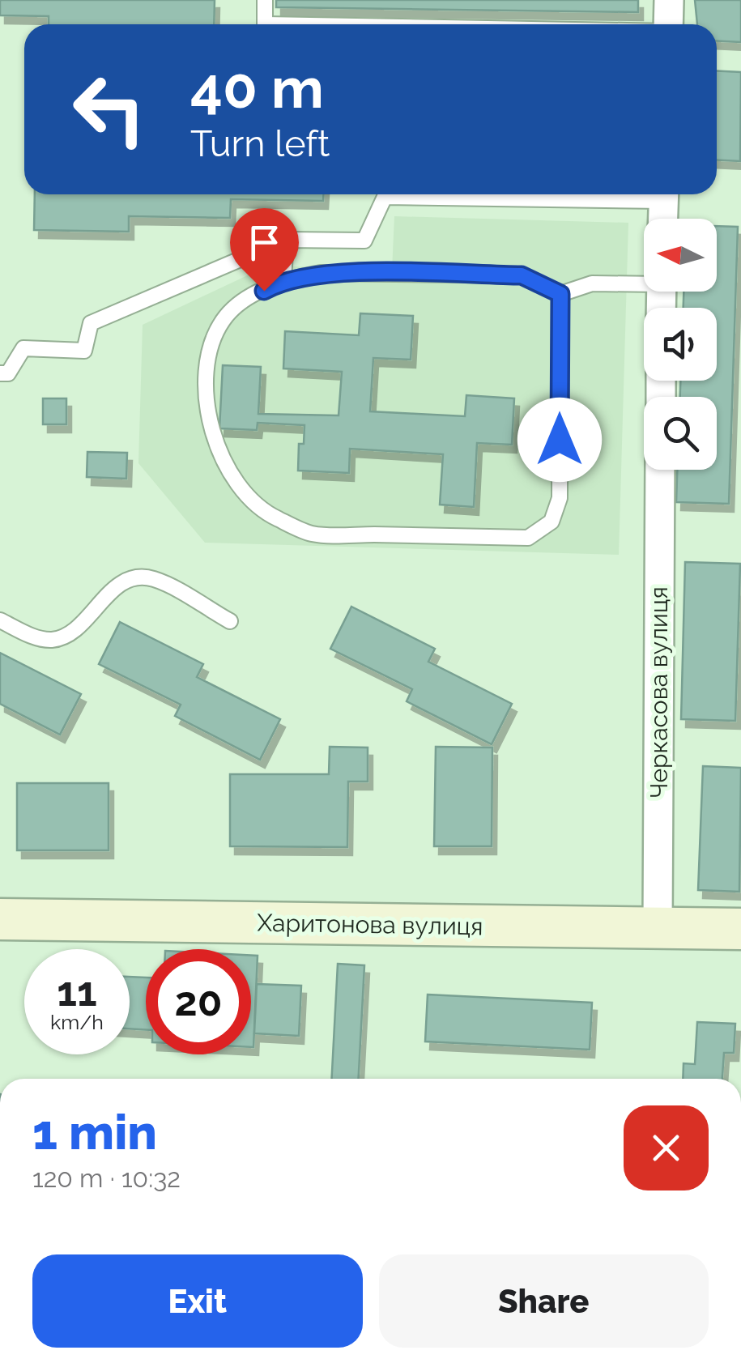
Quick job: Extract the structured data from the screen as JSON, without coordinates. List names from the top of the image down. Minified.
{"streets":{"street":["Черкасова вулиця","Харитонова вулиця"]},"crossings":[["Черкасова вулиця","Харитонова вулиця"]],"north":"left","page":{"turn":["40 m","Turn left"],"speed":"11 km/h","limit":"20","heading":["1 min","120 m · 10:32"],"buttons":["Exit","Share"]}}
